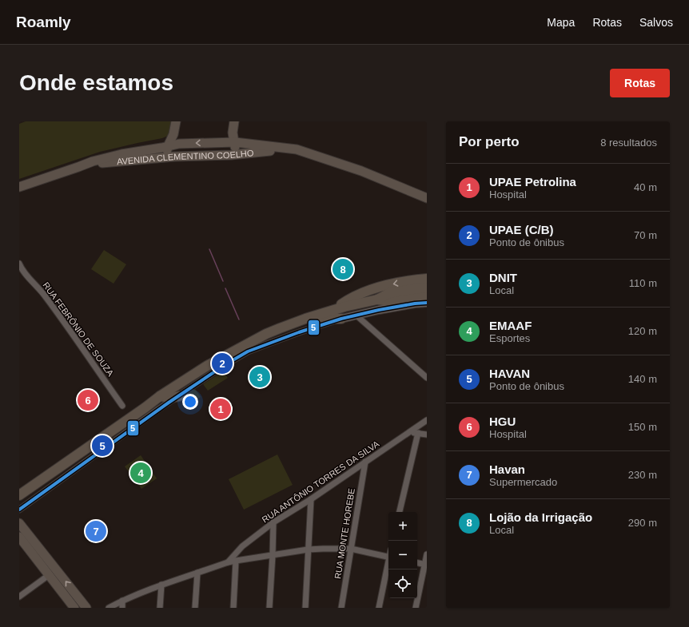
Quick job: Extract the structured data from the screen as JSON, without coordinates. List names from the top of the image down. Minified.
{"streets":{"main road":["AVENIDA CLEMENTINO COELHO"],"street":["RUA FEBRÔNIO DE SOUZA","RUA ANTÔNIO TORRES DA SILVA","RUA MONTE HOREBE"]},"crossings":[["RUA ANTÔNIO TORRES DA SILVA","RUA MONTE HOREBE"]],"lines":["transit line 5"],"page":{"header":"Roamly","nav":["Mapa","Rotas","Salvos"],"buttons":"Rotas","title":"Onde estamos","heading":["Por perto","8 resultados"],"list":[{"mark":"1","name":"UPAE Petrolina","note":"Hospital","value":"40 m"},{"mark":"2","name":"UPAE (C/B)","note":"Ponto de ônibus","value":"70 m"},{"mark":"3","name":"DNIT","note":"Local","value":"110 m"},{"mark":"4","name":"EMAAF","note":"Esportes","value":"120 m"},{"mark":"5","name":"HAVAN","note":"Ponto de ônibus","value":"140 m"},{"mark":"6","name":"HGU","note":"Hospital","value":"150 m"},{"mark":"7","name":"Havan","note":"Supermercado","value":"230 m"},{"mark":"8","name":"Lojão da Irrigação","note":"Local","value":"290 m"}],"pins":["8","2","3","6","1","5","4","7"],"map_buttons":["+","−"]}}
